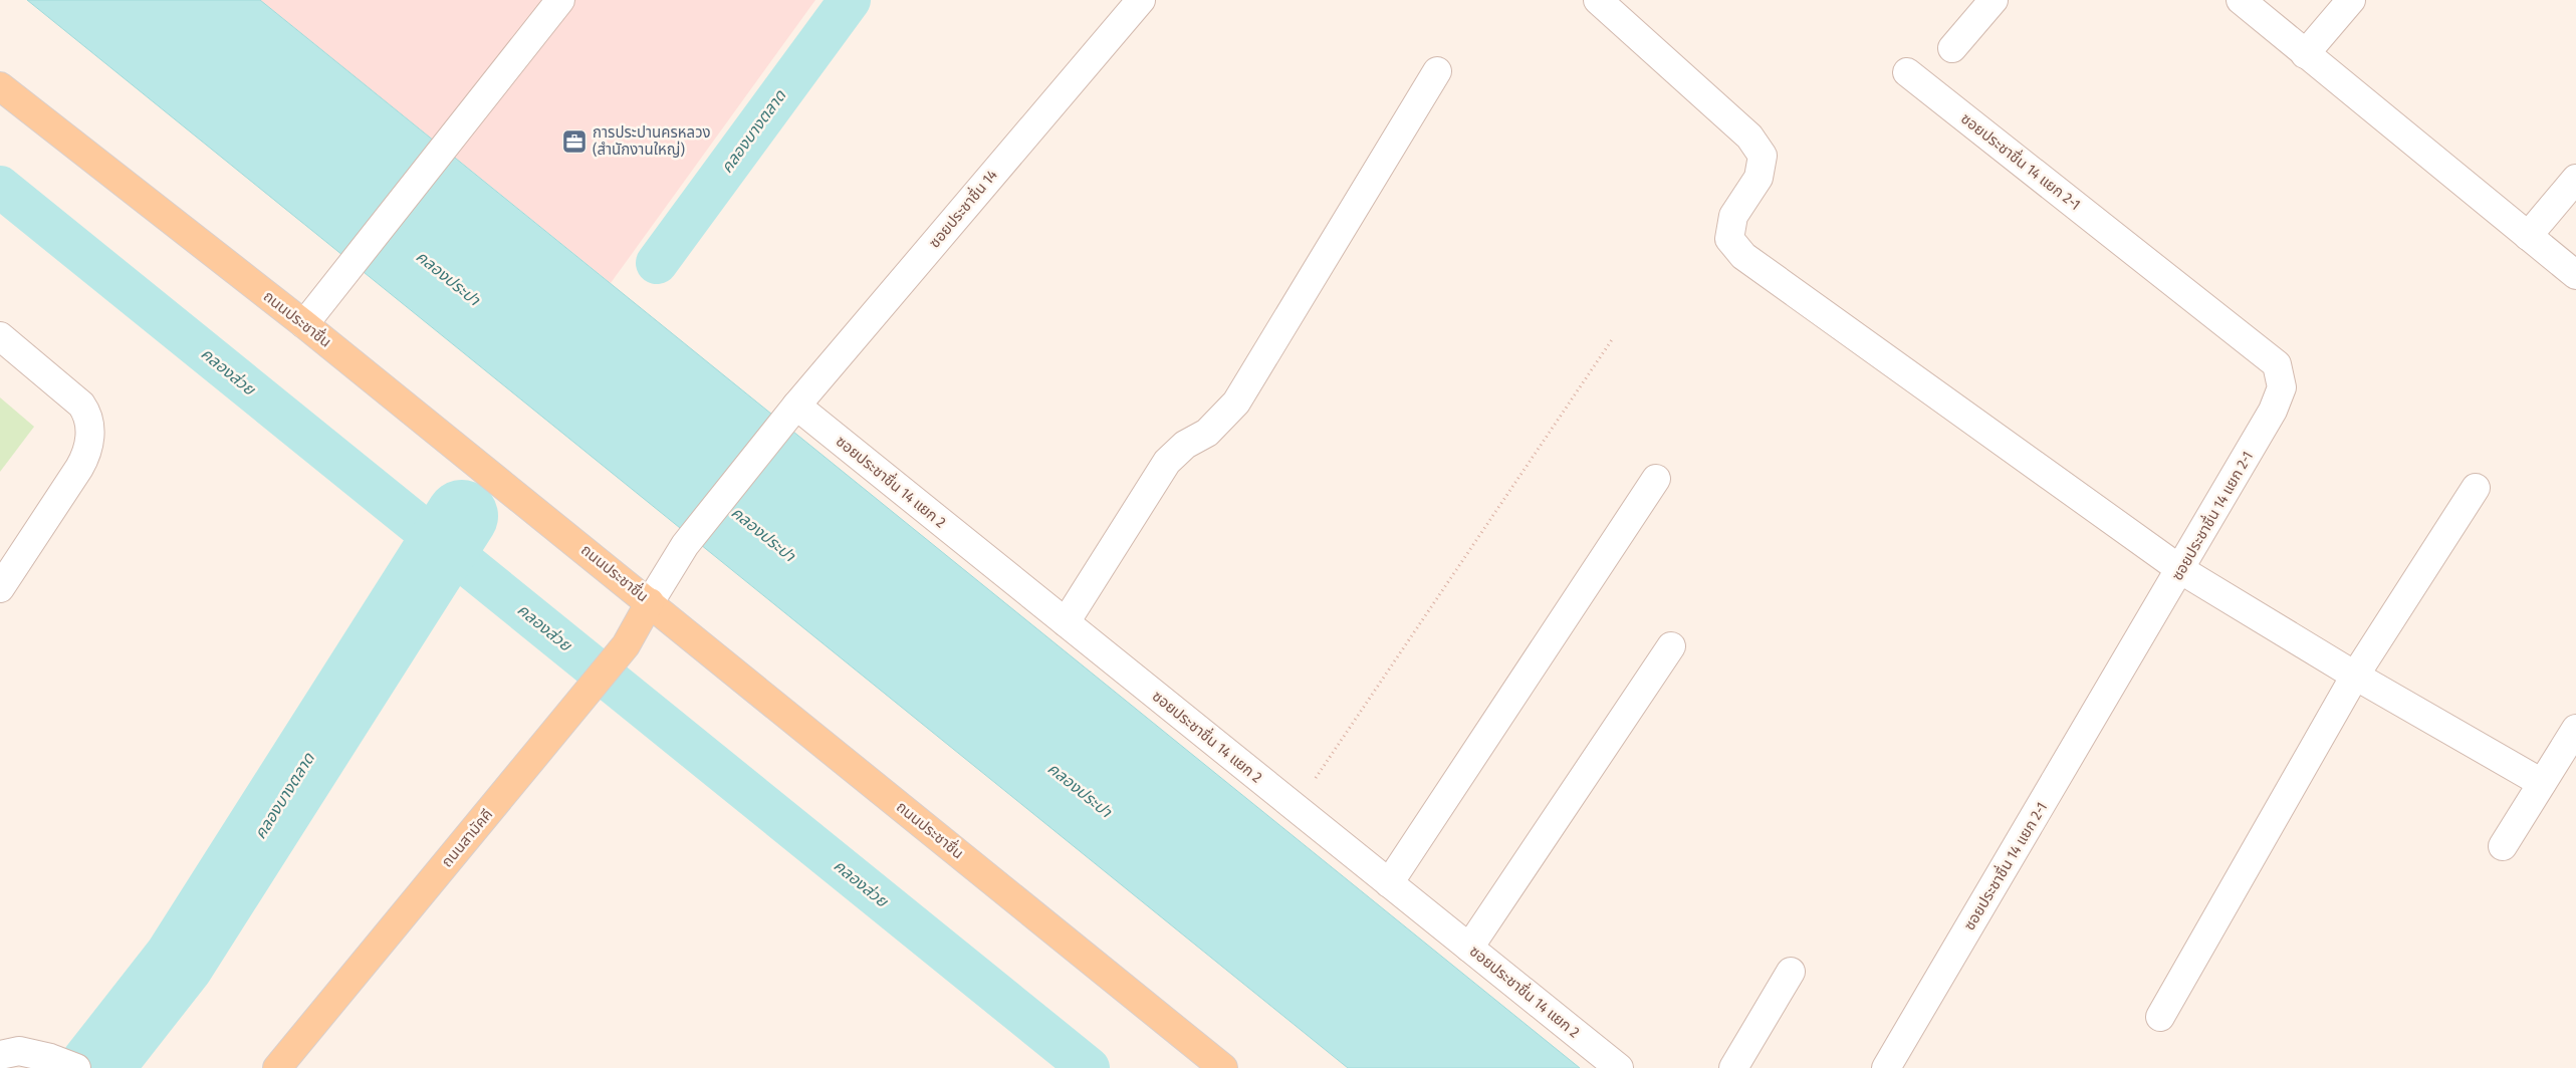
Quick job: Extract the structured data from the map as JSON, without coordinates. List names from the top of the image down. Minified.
{"streets":{"main road":["ถนนประชาชื่น","ถนนสามัคคี"],"street":["ซอยประชาชื่น 14 แยก 2-1","ซอยประชาชื่น 14","ซอยประชาชื่น 14 แยก 2"]},"crossings":[["ซอยประชาชื่น 14","ถนนประชาชื่น"],["ซอยประชาชื่น 14","ซอยประชาชื่น 14 แยก 2"],["ซอยประชาชื่น 14","ถนนสามัคคี"],["ถนนประชาชื่น","ถนนสามัคคี"]],"water":["คลองบางตลาด","คลองประปา","คลองส่วย"],"places":{"office":["การประปานครหลวง (สำนักงานใหญ่)"]}}
